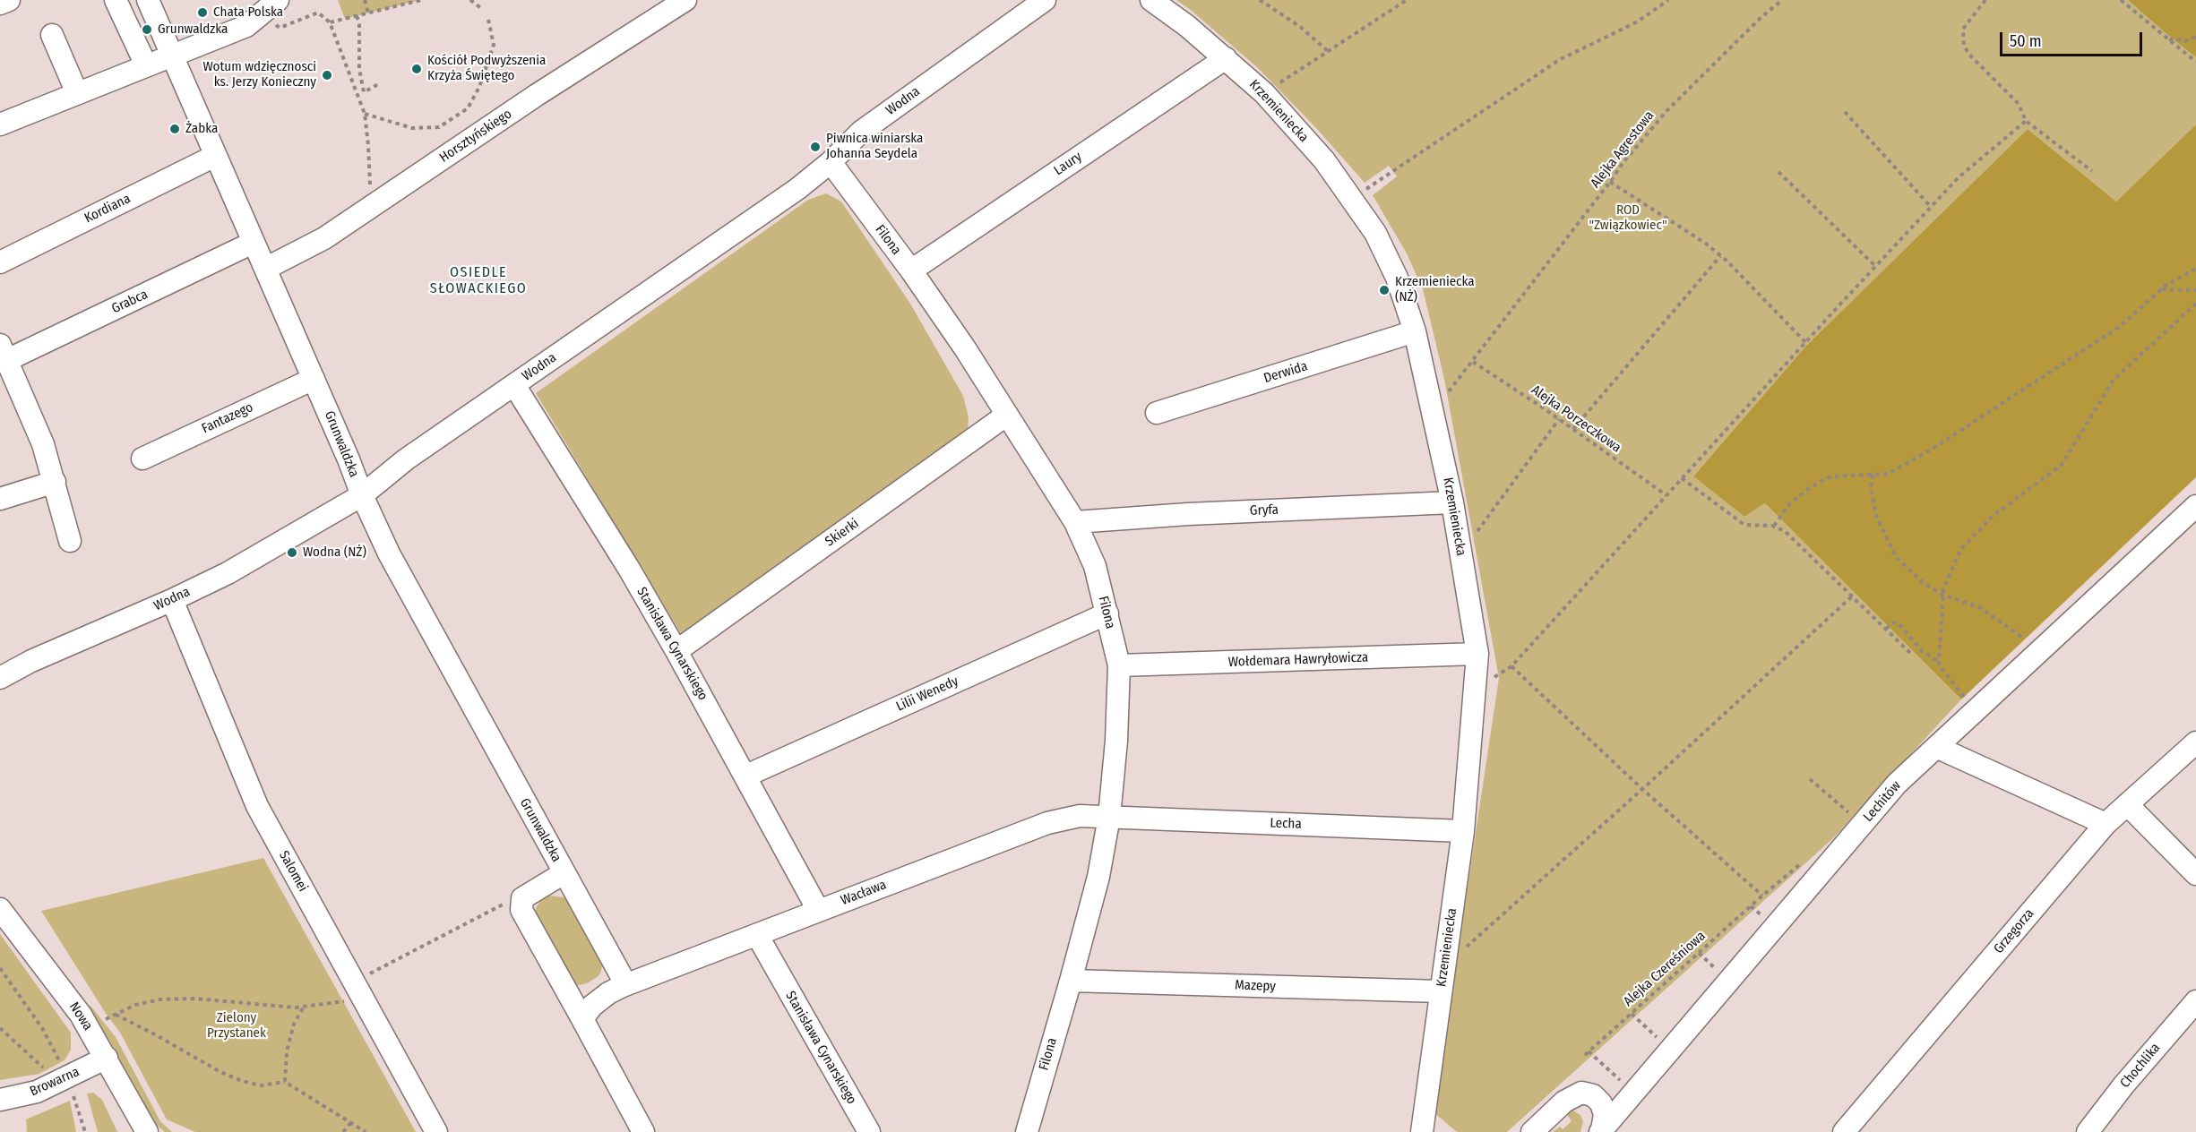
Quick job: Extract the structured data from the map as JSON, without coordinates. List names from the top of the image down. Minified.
{"streets":{"street":["Wodna","Krzemieniecka","Horsztyńskiego","Laury","Kordiana","Filona","Grabca","Derwida","Fantazego","Grunwaldzka","Gryfa","Skierki","Stanisława Cynarskiego","Wołdemara Hawryłowicza","Lilii Wenedy","Lechitów","Lecha","Salomei","Wacława","Grzegorza","Mazepy","Nowa","Chochlika","Browarna"],"path":["Alejka Agrestowa","Alejka Porzeczkowa","Alejka Czereśniowa"]},"crossings":[["Wodna","Filona"],["Wodna","Grunwaldzka"],["Wodna","Stanisława Cynarskiego"],["Wodna","Salomei"],["Krzemieniecka","Laury"],["Krzemieniecka","Derwida"],["Krzemieniecka","Gryfa"],["Krzemieniecka","Wołdemara Hawryłowicza"],["Krzemieniecka","Lecha"],["Krzemieniecka","Mazepy"],["Horsztyńskiego","Grunwaldzka"],["Alejka Agrestowa","Alejka Porzeczkowa"],["Laury","Filona"],["Kordiana","Grunwaldzka"],["Filona","Gryfa"],["Filona","Skierki"],["Filona","Wołdemara Hawryłowicza"],["Filona","Lilii Wenedy"],["Filona","Lecha"],["Filona","Wacława"],["Filona","Mazepy"],["Grabca","Grunwaldzka"],["Fantazego","Grunwaldzka"],["Grunwaldzka","Wacława"],["Skierki","Stanisława Cynarskiego"],["Stanisława Cynarskiego","Lilii Wenedy"],["Stanisława Cynarskiego","Wacława"],["Lecha","Wacława"],["Nowa","Browarna"]],"districts":["OSIEDLE SŁOWACKIEGO"],"parks":["ROD \"Związkowiec\"","Zielony Przystanek"],"places":["Chata Polska","Grunwaldzka","Kościół Podwyższenia Krzyża Świętego","Wotum wdzięcznosci ks. Jerzy Konieczny","Żabka","Piwnica winiarska Johanna Seydela","Krzemieniecka (NŻ)","Wodna (NŻ)"],"scale_bar":"50 m"}
